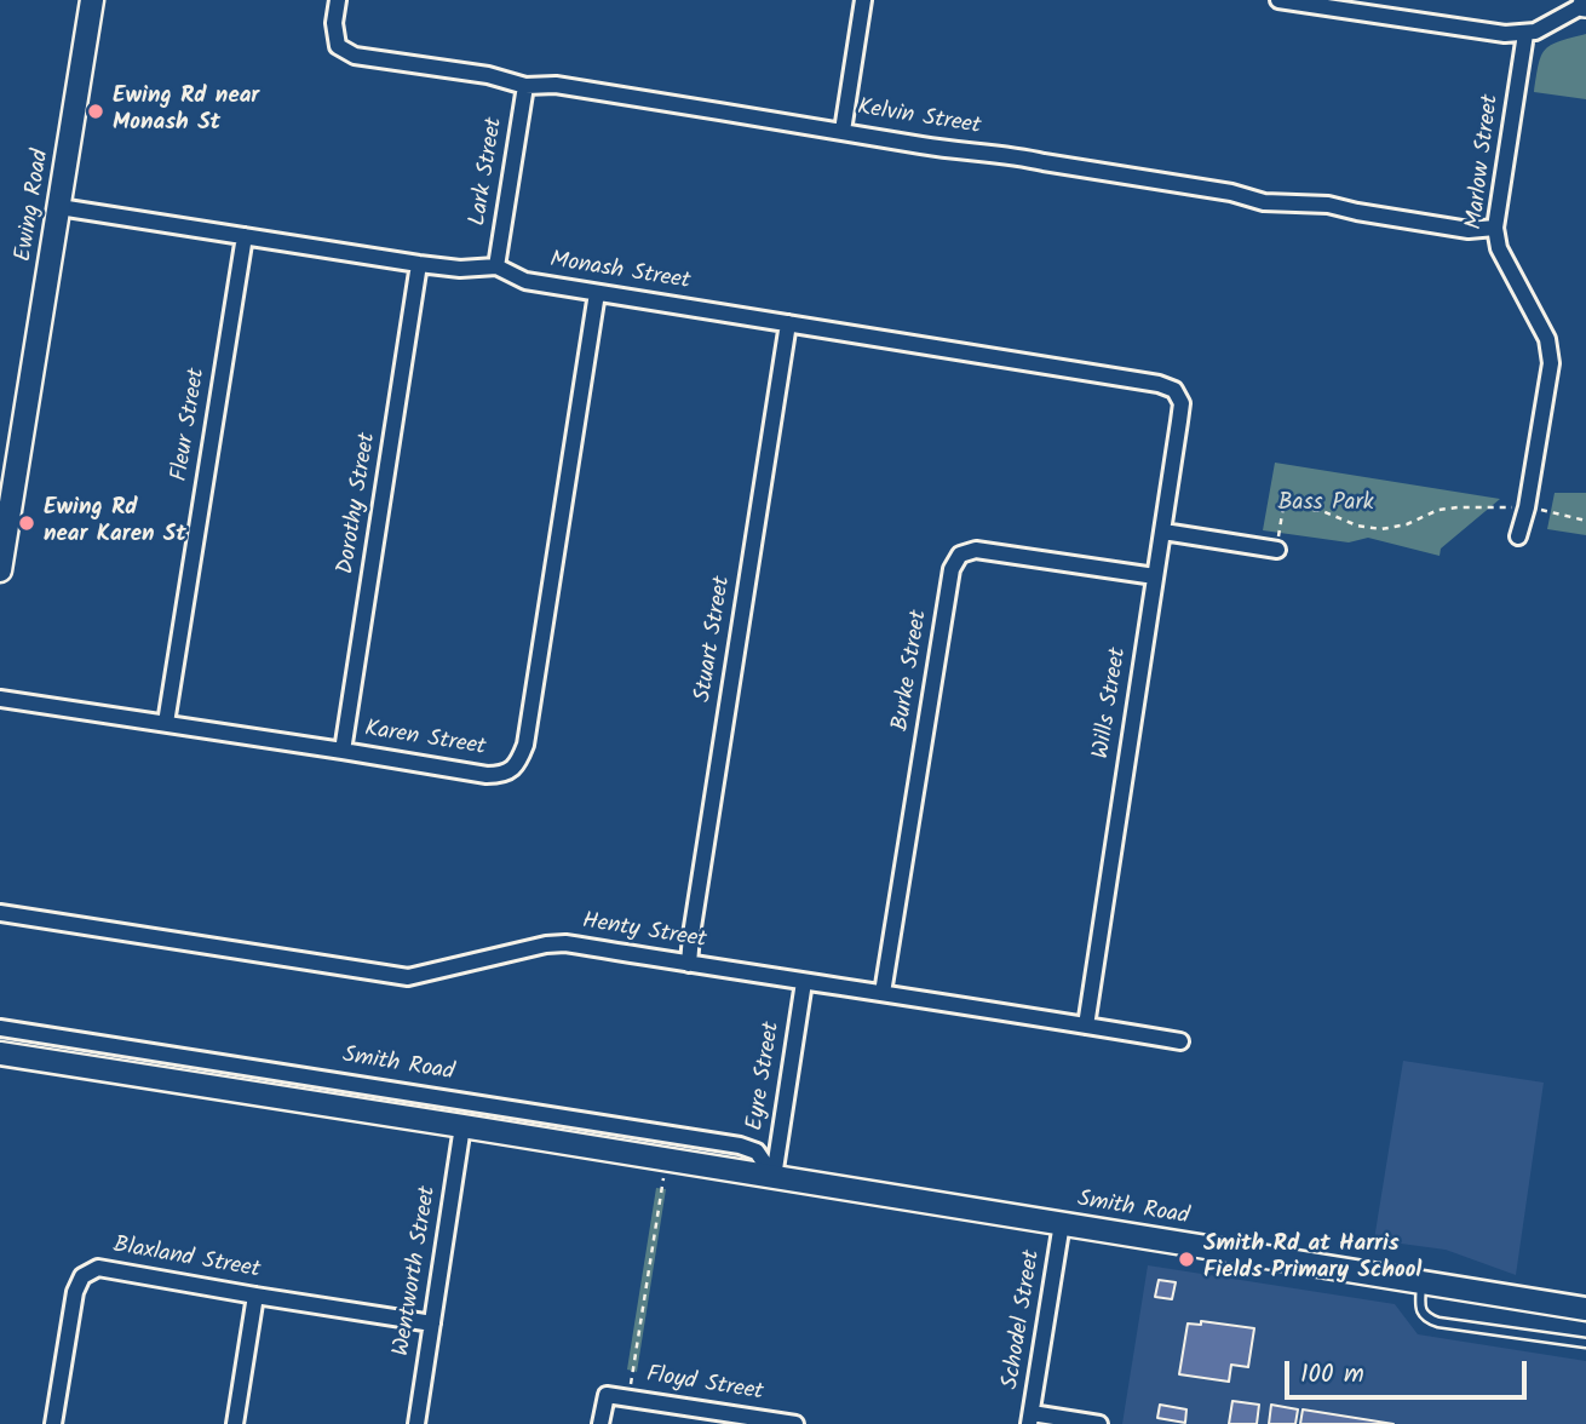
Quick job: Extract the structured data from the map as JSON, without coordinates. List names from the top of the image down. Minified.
{"streets":{"street":["Kelvin Street","Marlow Street","Lark Street","Ewing Road","Monash Street","Fleur Street","Dorothy Street","Stuart Street","Burke Street","Wills Street","Karen Street","Henty Street","Smith Road","Eyre Street","Blaxland Street","Wentworth Street","Schodel Street","Floyd Street"]},"crossings":[["Kelvin Street","Marlow Street"],["Kelvin Street","Lark Street"],["Lark Street","Monash Street"],["Ewing Road","Monash Street"],["Monash Street","Fleur Street"],["Monash Street","Dorothy Street"],["Monash Street","Stuart Street"],["Monash Street","Wills Street"],["Monash Street","Karen Street"],["Fleur Street","Karen Street"],["Dorothy Street","Karen Street"],["Stuart Street","Henty Street"],["Burke Street","Wills Street"],["Burke Street","Henty Street"],["Wills Street","Henty Street"],["Henty Street","Eyre Street"],["Smith Road","Eyre Street"],["Smith Road","Wentworth Street"],["Smith Road","Schodel Street"],["Blaxland Street","Wentworth Street"]],"parks":["Bass Park"],"places":["Ewing Rd near Monash St","Ewing Rd near Karen St","Smith Rd at Harris Fields Primary School"],"scale_bar":"100 m"}
